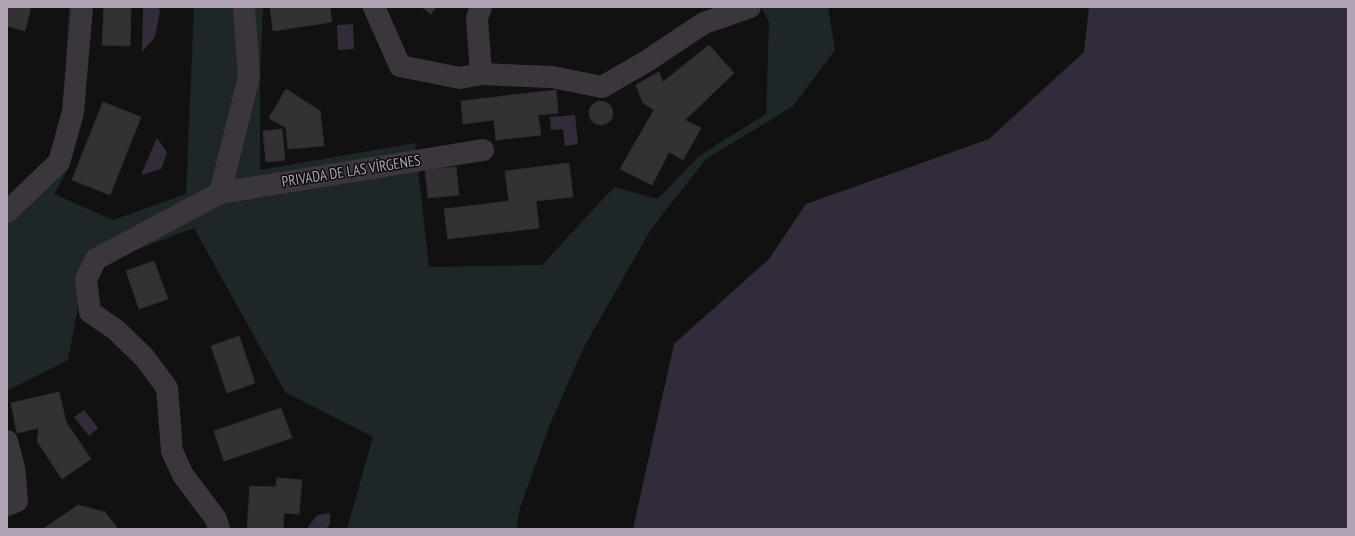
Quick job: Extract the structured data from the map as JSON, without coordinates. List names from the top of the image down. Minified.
{"streets":{"street":["PRIVADA DE LAS VÍRGENES"]}}
